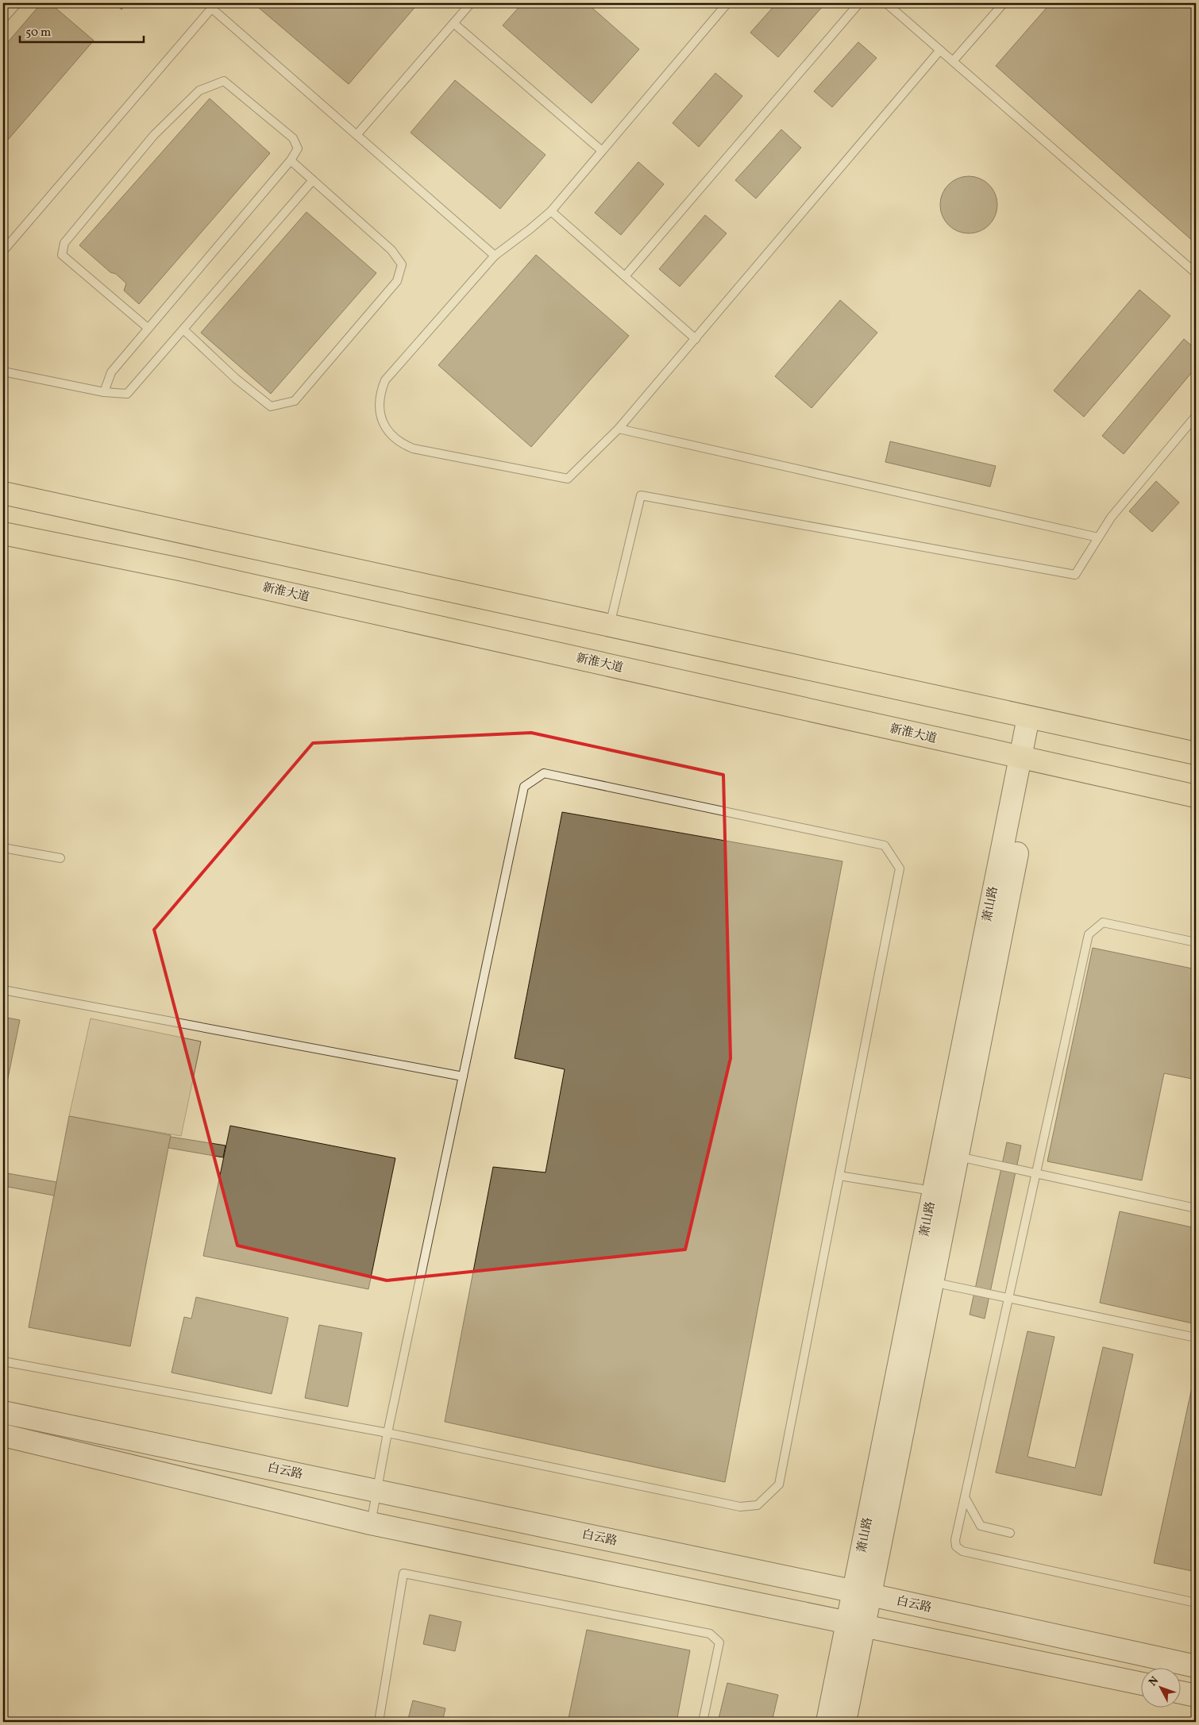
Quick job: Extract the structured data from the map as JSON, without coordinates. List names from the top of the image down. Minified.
{"streets":{"main road":["新淮大道"],"street":["萧山路","白云路"]},"crossings":[["新淮大道","萧山路"],["萧山路","白云路"]],"scale_bar":"50 m","north":"top left"}
